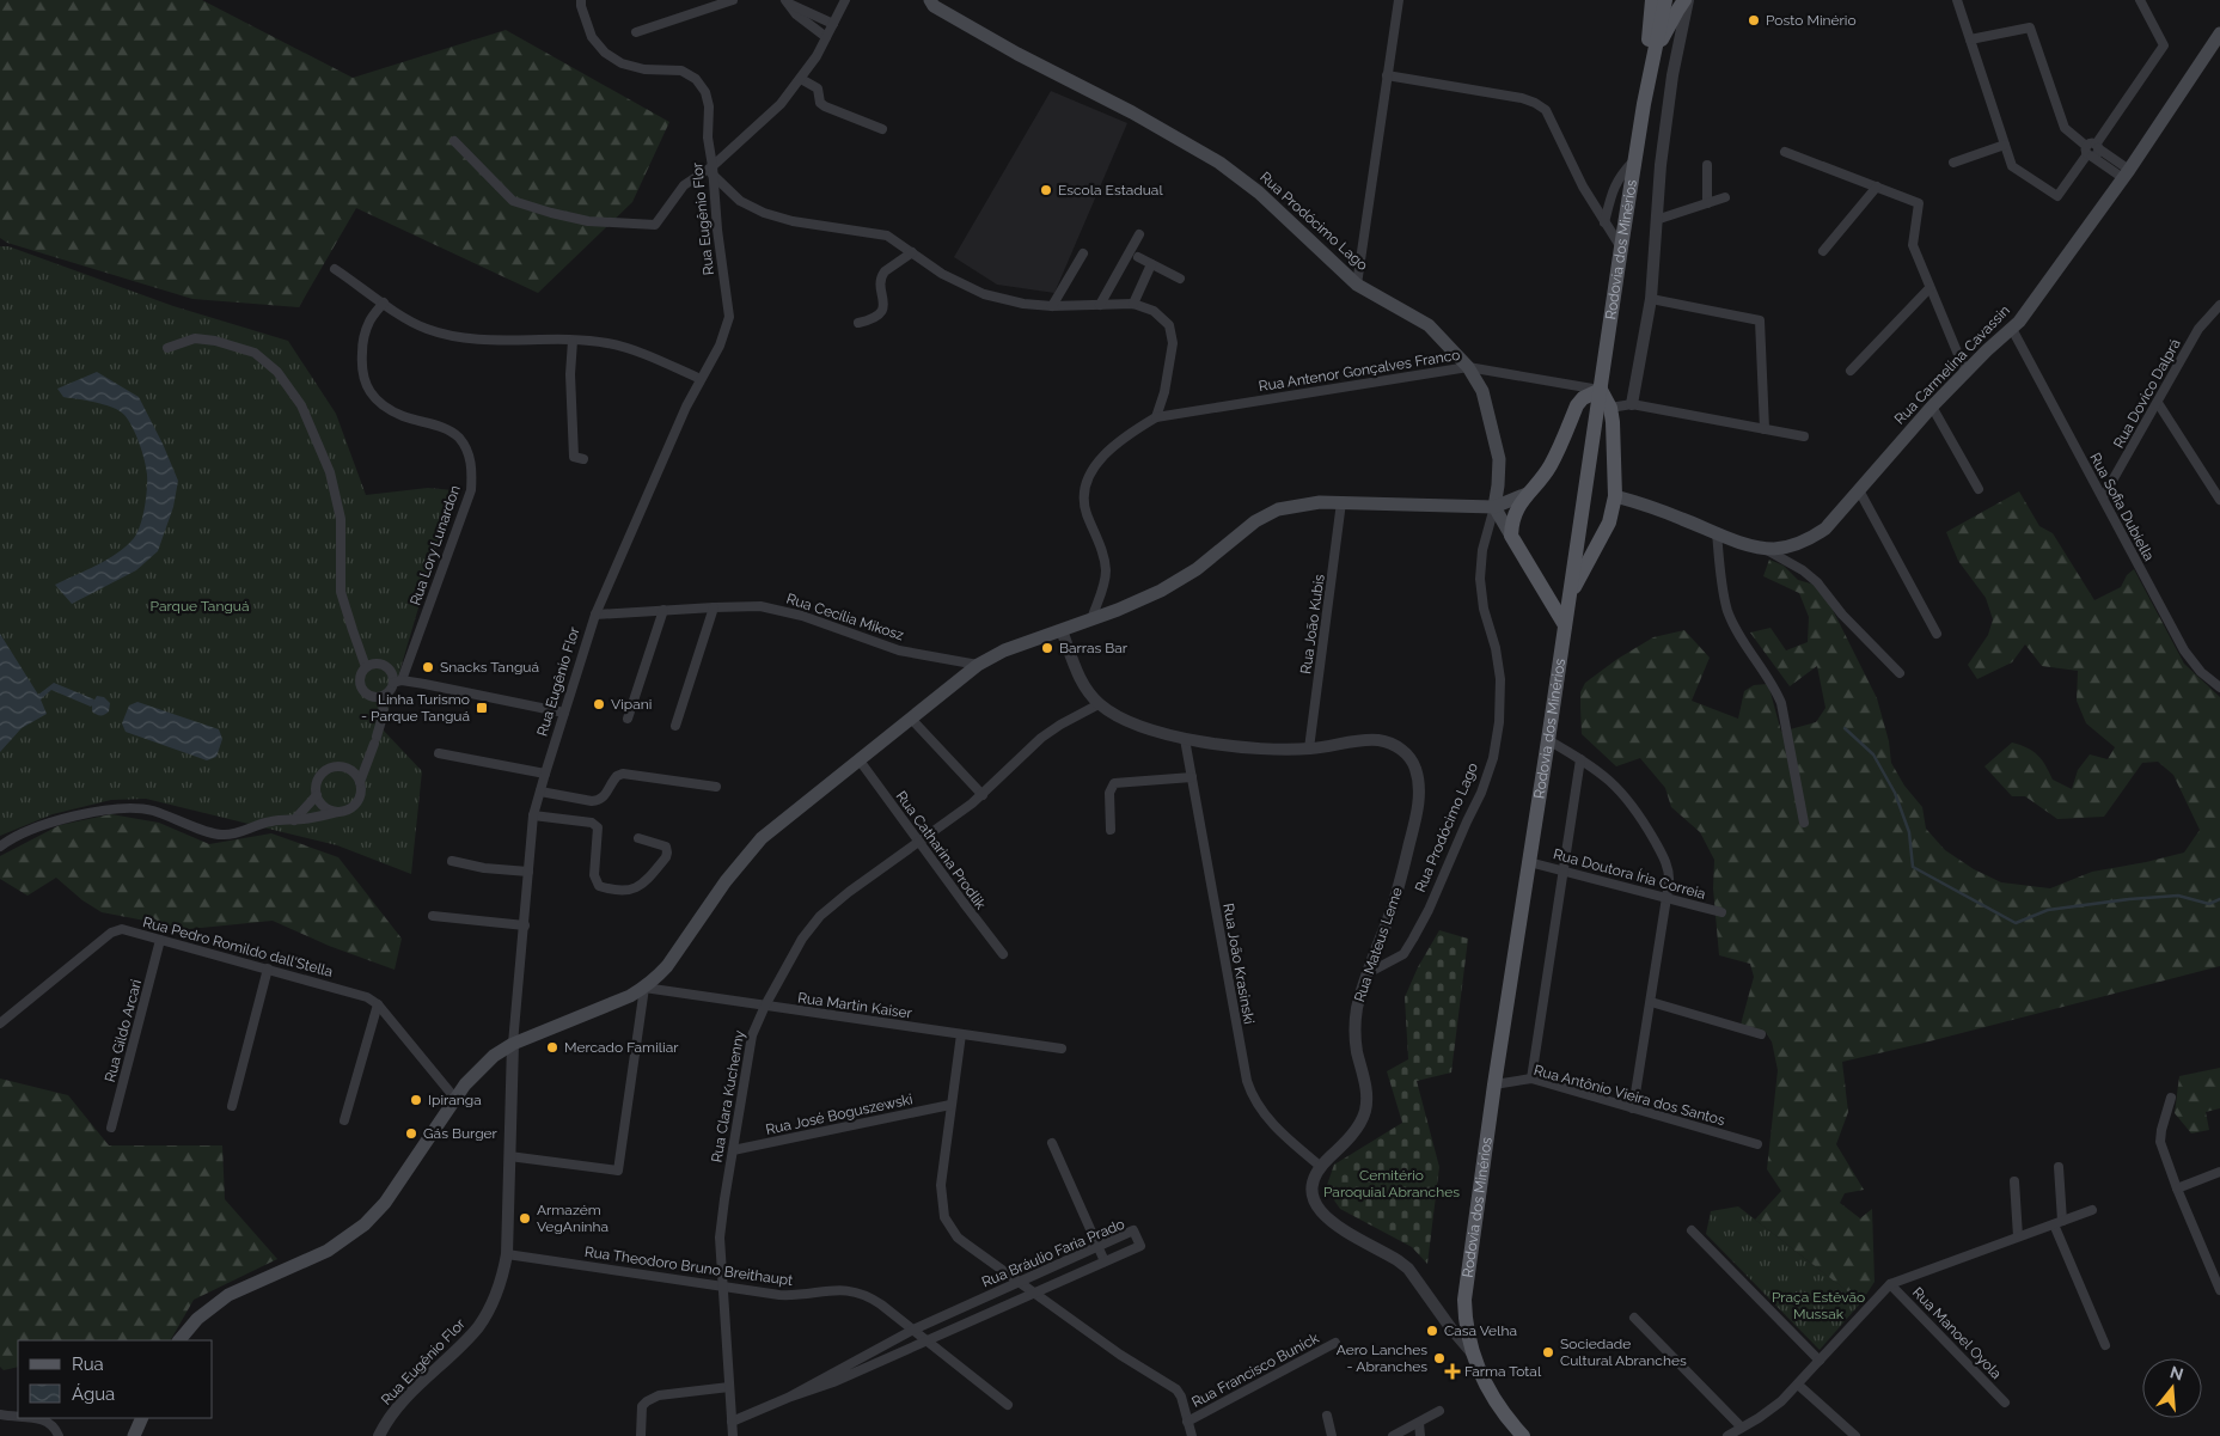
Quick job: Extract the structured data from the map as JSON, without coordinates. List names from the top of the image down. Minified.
{"streets":{"main road":["Rua Prodócimo Lago","Rodovia dos Minérios","Rua Carmelina Cavassin"],"street":["Rua Eugênio Flor","Rua Antenor Gonçalves Franco","Rua Dovico Dalprá","Rua Sofia Dubiella","Rua Lory Lunardon","Rua Cecília Mikosz","Rua João Kubis","Rua Catharina Prodlik","Rua Doutora Íria Correia","Rua Mateus Leme","Rua Pedro Romildo dall'Stella","Rua João Krasinski","Rua Martin Kaiser","Rua Gildo Arcari","Rua Antônio Vieira dos Santos","Rua Clara Kuchenny","Rua José Boguszewski","Rua Bráulio Faria Prado","Rua Theodoro Bruno Breithaupt","Rua Manoel Oyola","Rua Francisco Bunick"]},"crossings":[["Rua Eugênio Flor","Rua Cecília Mikosz"],["Rua Eugênio Flor","Rua Theodoro Bruno Breithaupt"],["Rua Prodócimo Lago","Rua Antenor Gonçalves Franco"],["Rua Prodócimo Lago","Rua Mateus Leme"],["Rodovia dos Minérios","Rua Antenor Gonçalves Franco"],["Rodovia dos Minérios","Rua Doutora Íria Correia"],["Rodovia dos Minérios","Rua Antônio Vieira dos Santos"],["Rua Carmelina Cavassin","Rua Sofia Dubiella"],["Rua Dovico Dalprá","Rua Sofia Dubiella"],["Rua João Kubis","Rua Mateus Leme"],["Rua Catharina Prodlik","Rua Clara Kuchenny"],["Rua Mateus Leme","Rua João Krasinski"],["Rua Mateus Leme","Rua Clara Kuchenny"],["Rua Pedro Romildo dall'Stella","Rua Gildo Arcari"],["Rua Martin Kaiser","Rua Clara Kuchenny"],["Rua Clara Kuchenny","Rua José Boguszewski"],["Rua Clara Kuchenny","Rua Bráulio Faria Prado"],["Rua Clara Kuchenny","Rua Theodoro Bruno Breithaupt"],["Rua Bráulio Faria Prado","Rua Theodoro Bruno Breithaupt"]],"parks":["Parque Tanguá","Cemitério Paroquial Abranches","Praça Estêvão Mussak"],"places":{"other":["Posto Minério","Escola Estadual","Barras Bar","Snacks Tanguá","Vipani","Mercado Familiar","Ipiranga","Gás Burger","Armazém VegAninha","Casa Velha","Sociedade Cultural Abranches","Aero Lanches - Abranches"],"transit":["Linha Turismo - Parque Tanguá"],"health":["Farma Total"]},"legend":["Rua","Água"],"north":"top"}
